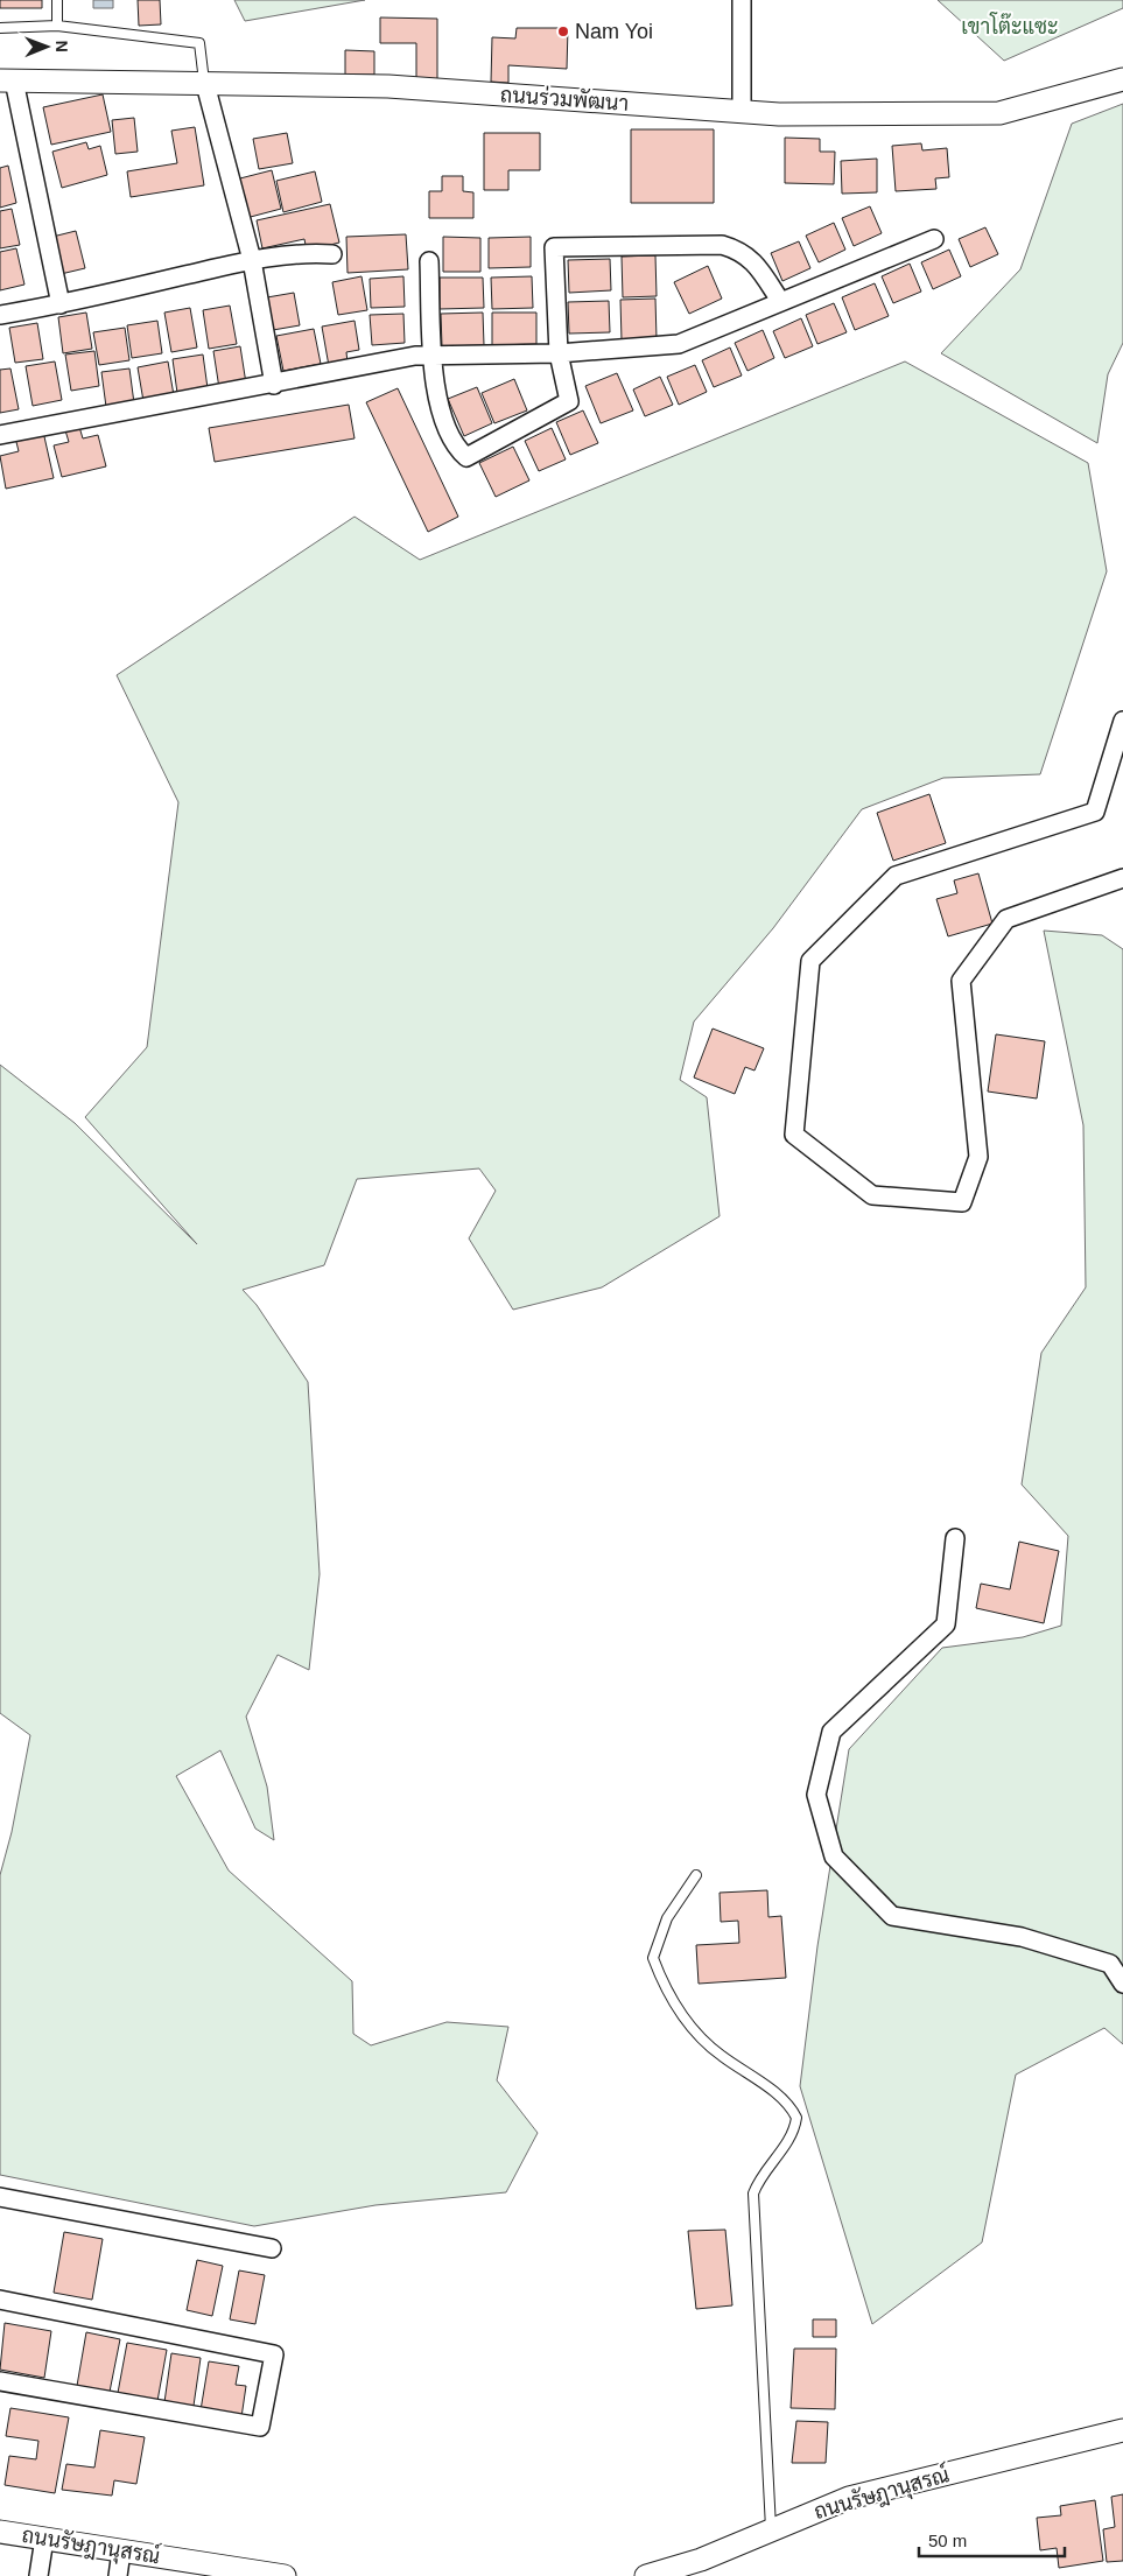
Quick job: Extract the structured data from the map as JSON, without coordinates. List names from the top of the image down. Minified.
{"streets":{"street":["ถนนร่วมพัฒนา","ถนนรัษฎานุสรณ์"]},"parks":["เขาโต๊ะแซะ"],"places":["Nam Yoi"],"scale_bar":"50 m","north":"right"}
